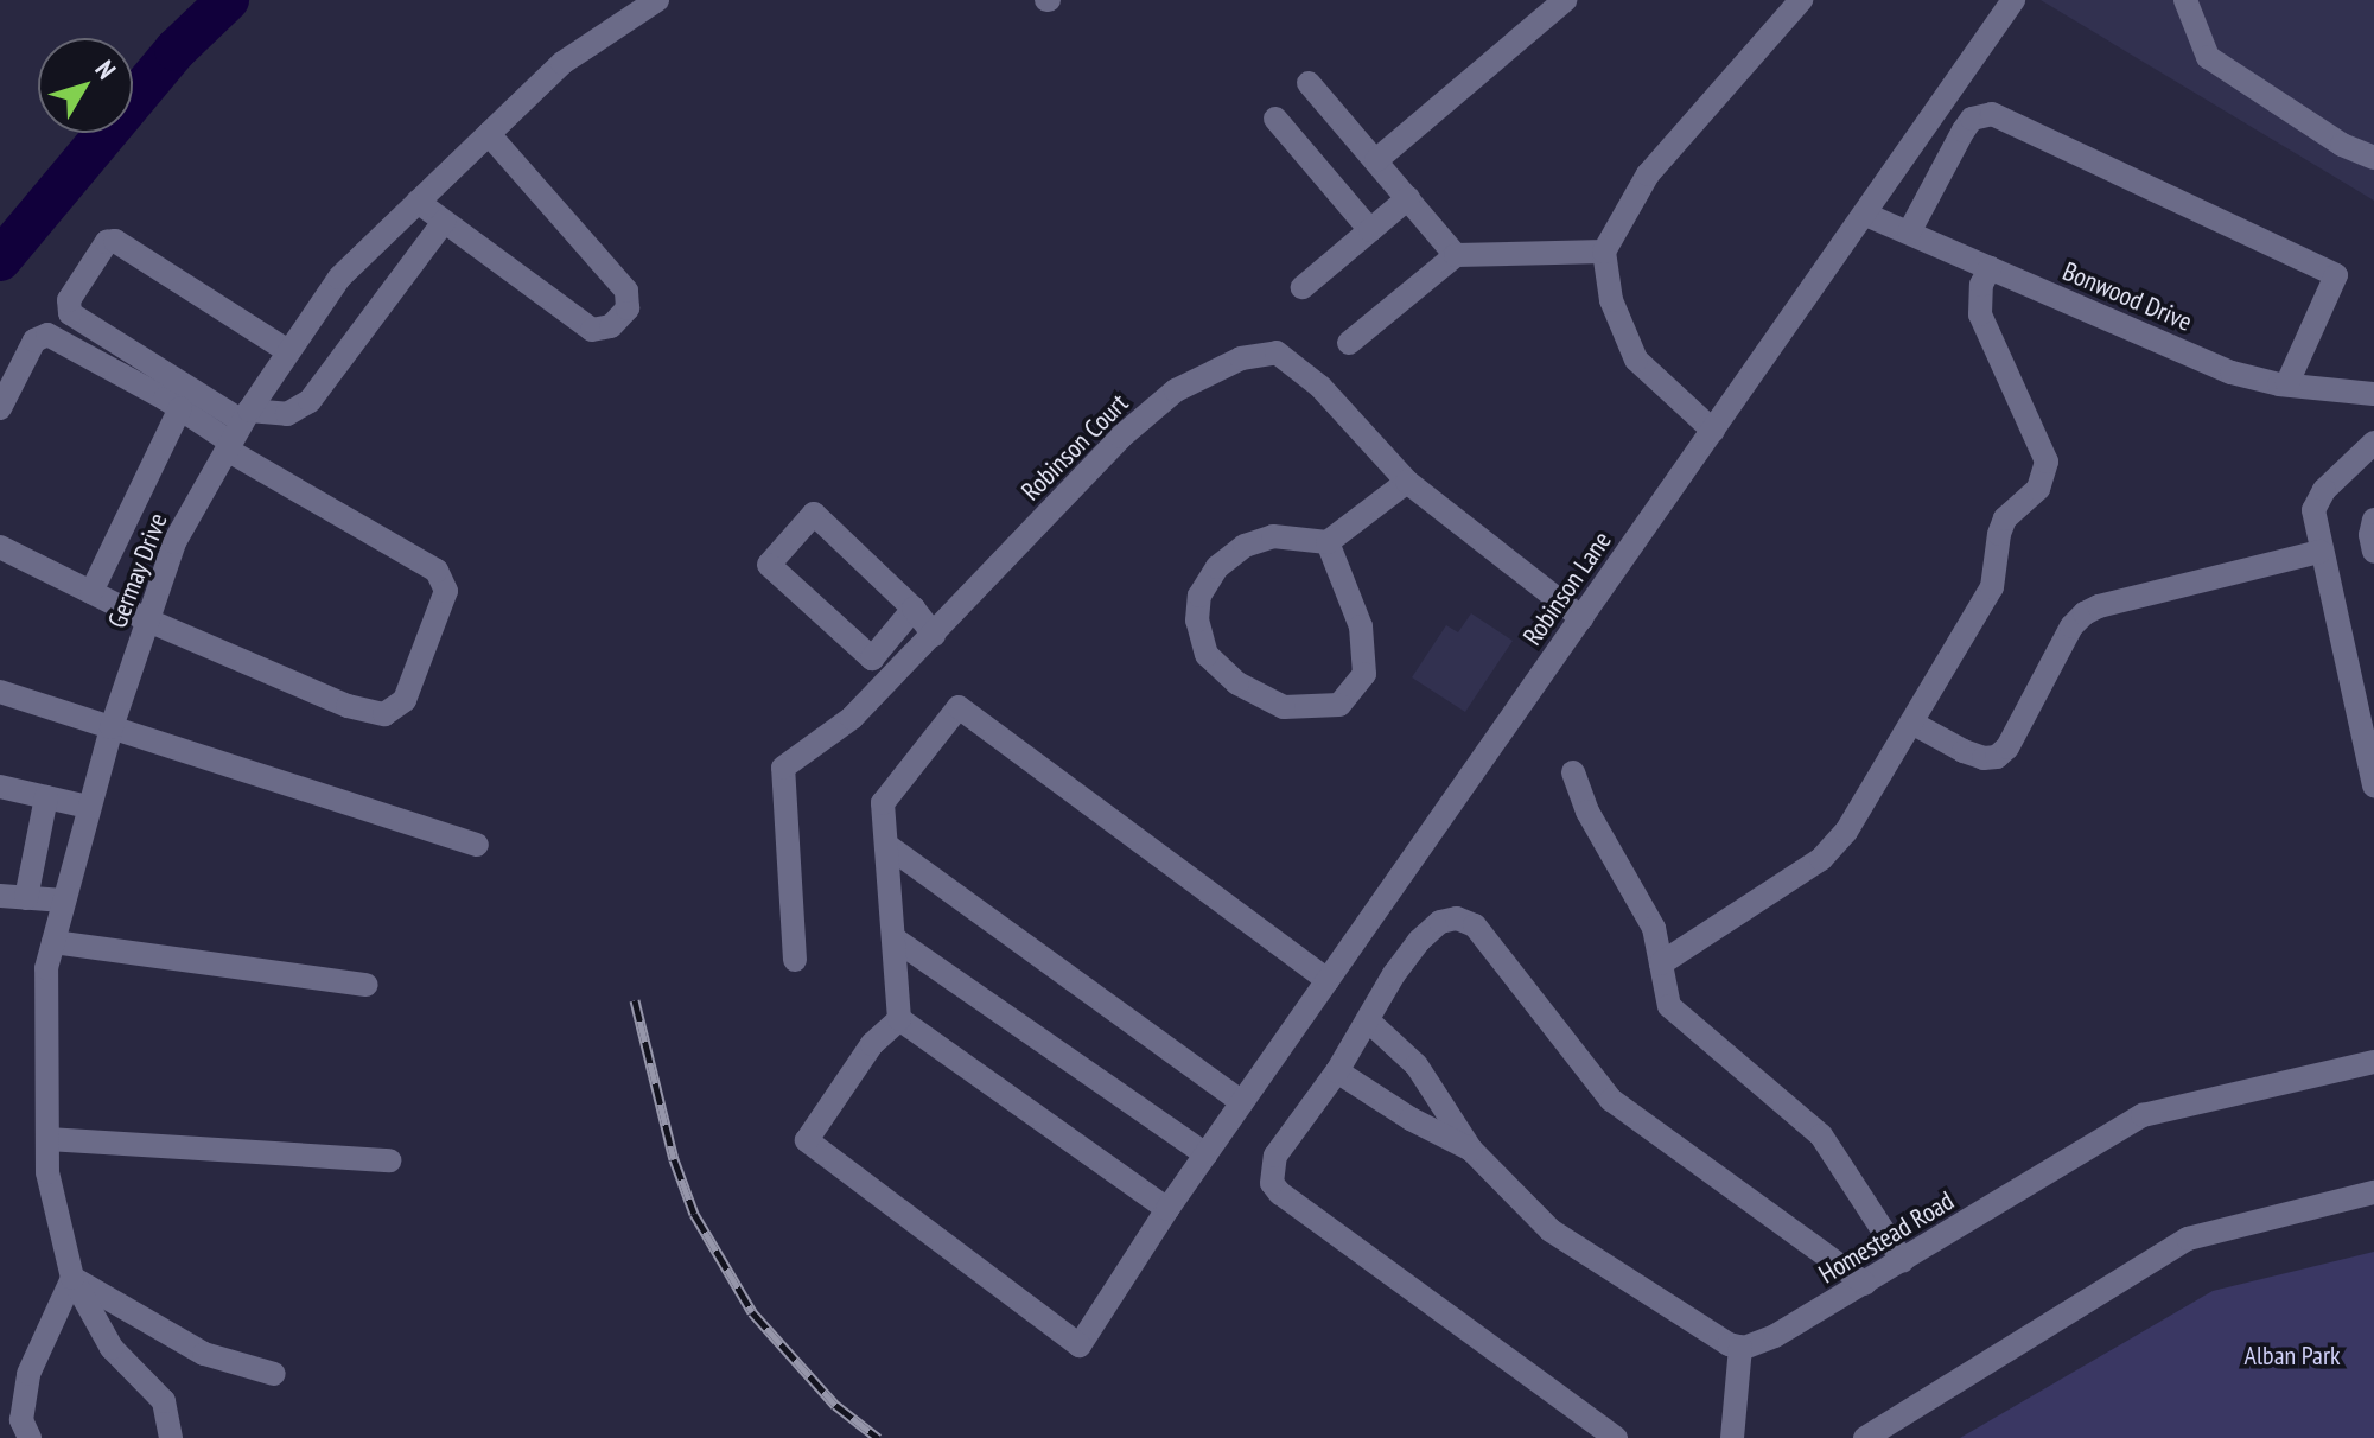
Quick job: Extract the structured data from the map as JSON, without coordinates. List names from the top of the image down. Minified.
{"streets":{"street":["Bonwood Drive","Robinson Court","Germay Drive","Robinson Lane","Homestead Road"]},"crossings":[["Bonwood Drive","Robinson Lane"],["Robinson Court","Robinson Lane"]],"parks":["Alban Park"],"north":"top right"}
